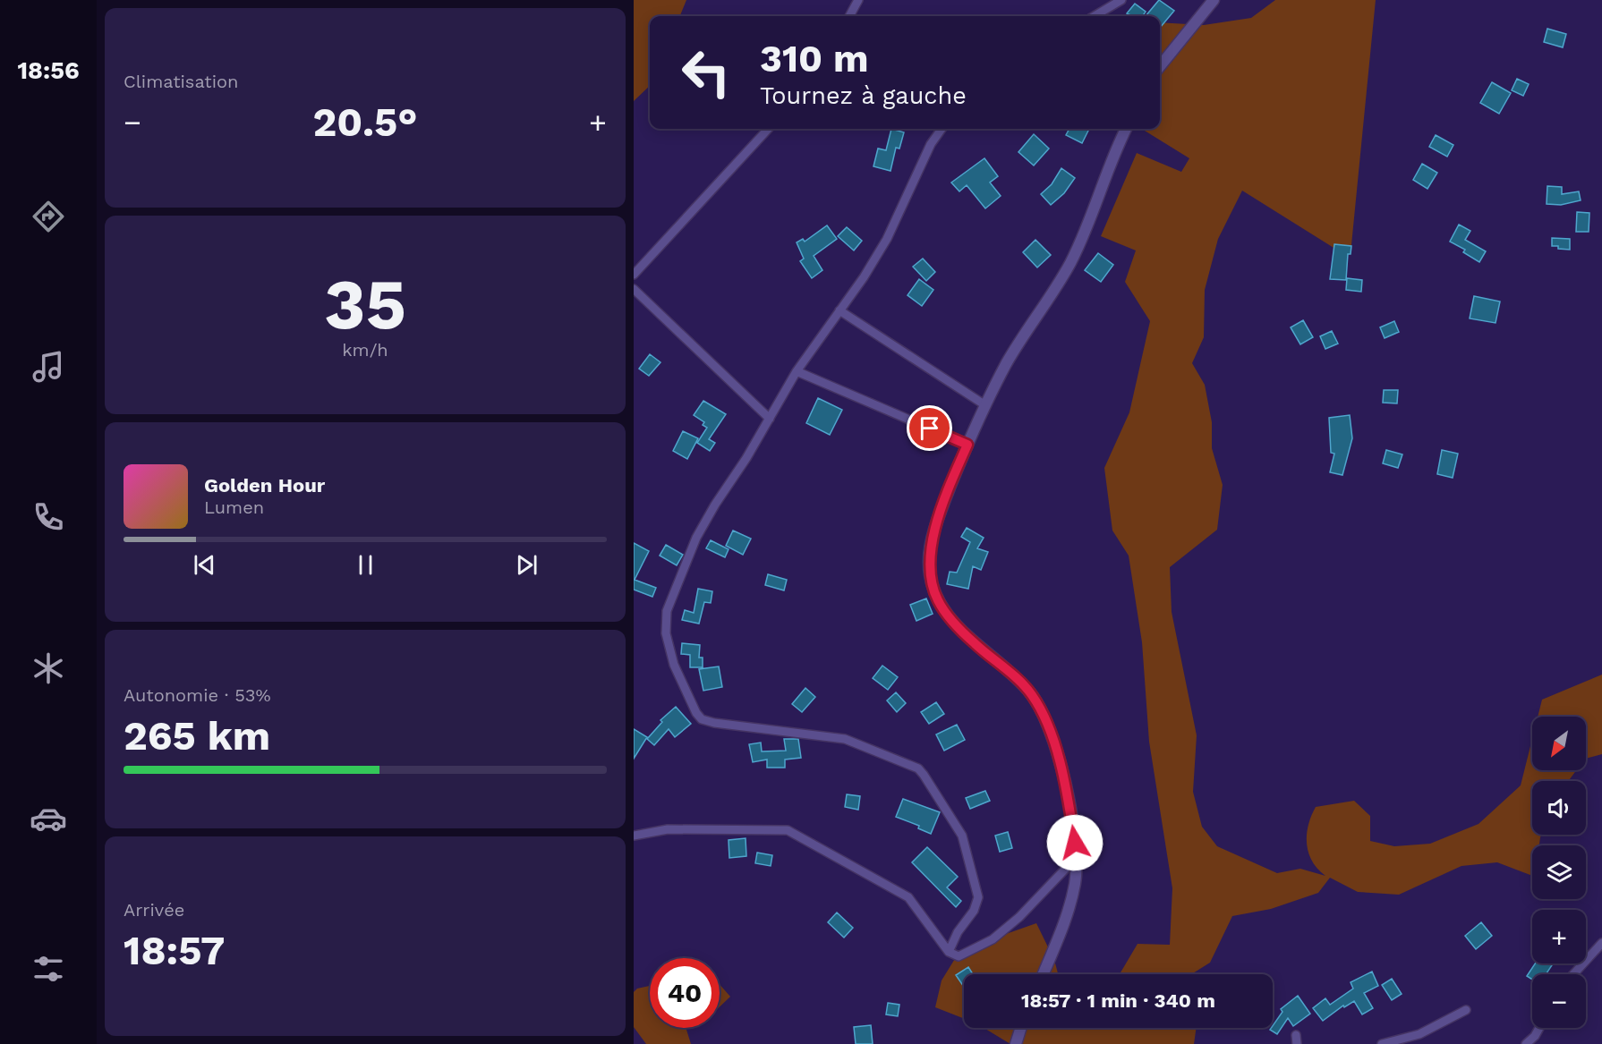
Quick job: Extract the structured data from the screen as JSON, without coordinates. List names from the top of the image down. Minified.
{"north":"bottom left","page":{"tabs":"18:56","tile":["Climatisation",["35","km/h"],["Autonomie · 53%","265 km"],["Arrivée","18:57"]],"turn":["310 m","Tournez à gauche"],"heat":["−","20.5°","+"],"song":["Golden Hour","Lumen"],"map_buttons":["+","−"],"limit":"40","trip":"18:57 · 1 min · 340 m"}}
